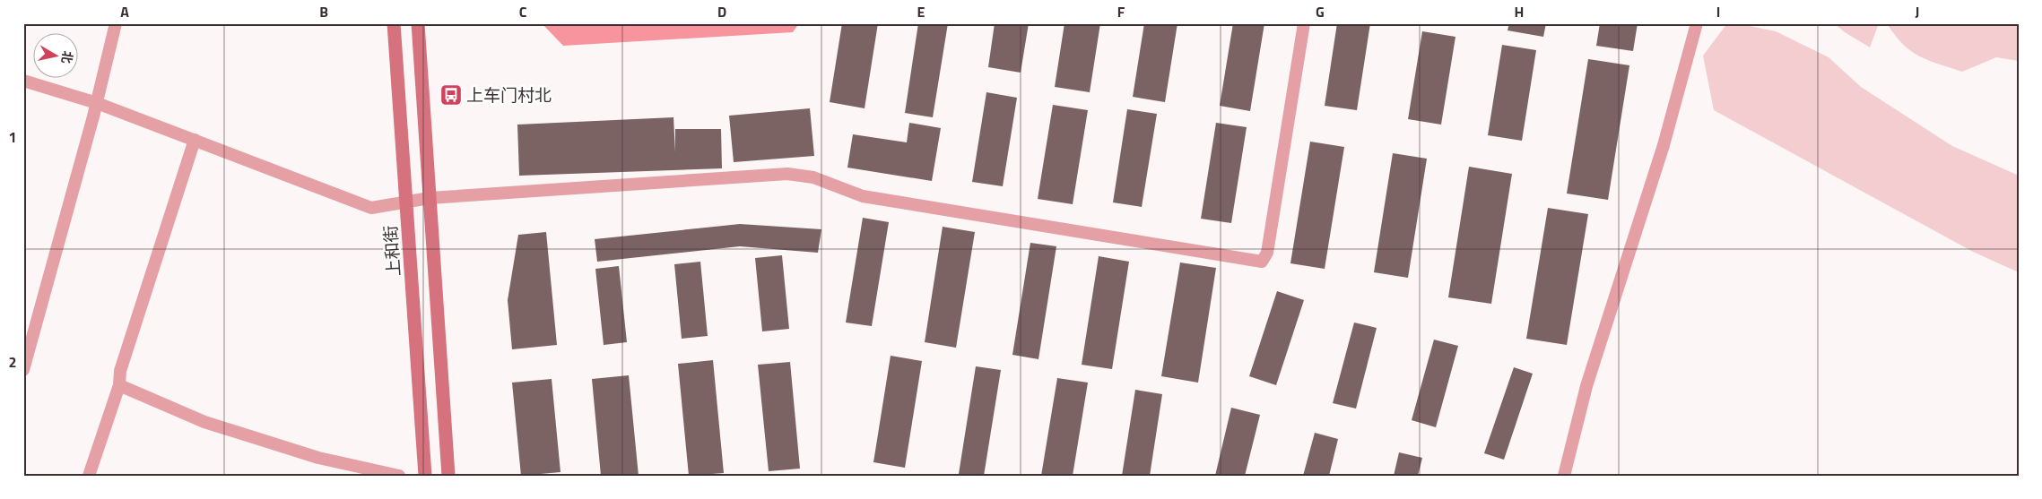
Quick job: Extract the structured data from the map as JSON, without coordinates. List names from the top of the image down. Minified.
{"streets":{"street":["上和街"]},"places":{"bus stop":["上车门村北"]},"north":"right","grid":{"columns":["A","B","C","D","E","F","G","H","I","J"],"rows":["1","2"]}}
